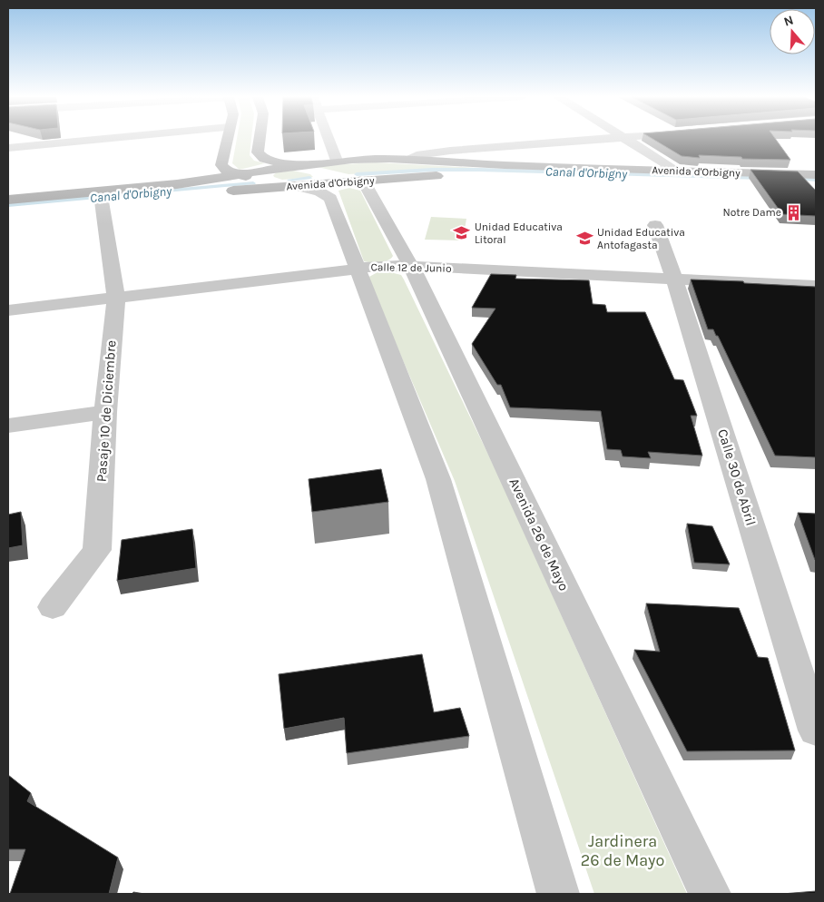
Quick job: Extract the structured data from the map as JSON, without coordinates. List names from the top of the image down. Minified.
{"streets":{"main road":["Avenida d'Orbigny"],"street":["Calle 12 de Junio","Pasaje 10 de Diciembre","Calle 30 de Abril","Avenida 26 de Mayo"]},"crossings":[["Avenida d'Orbigny","Pasaje 10 de Diciembre"],["Avenida d'Orbigny","Avenida 26 de Mayo"],["Calle 12 de Junio","Pasaje 10 de Diciembre"],["Calle 12 de Junio","Calle 30 de Abril"],["Calle 12 de Junio","Avenida 26 de Mayo"]],"water":["Canal d'Orbigny"],"parks":["Jardinera 26 de Mayo"],"places":{"building":["Notre Dame"],"school or university":["Unidad Educativa Litoral","Unidad Educativa Antofagasta"]},"north":"top"}
